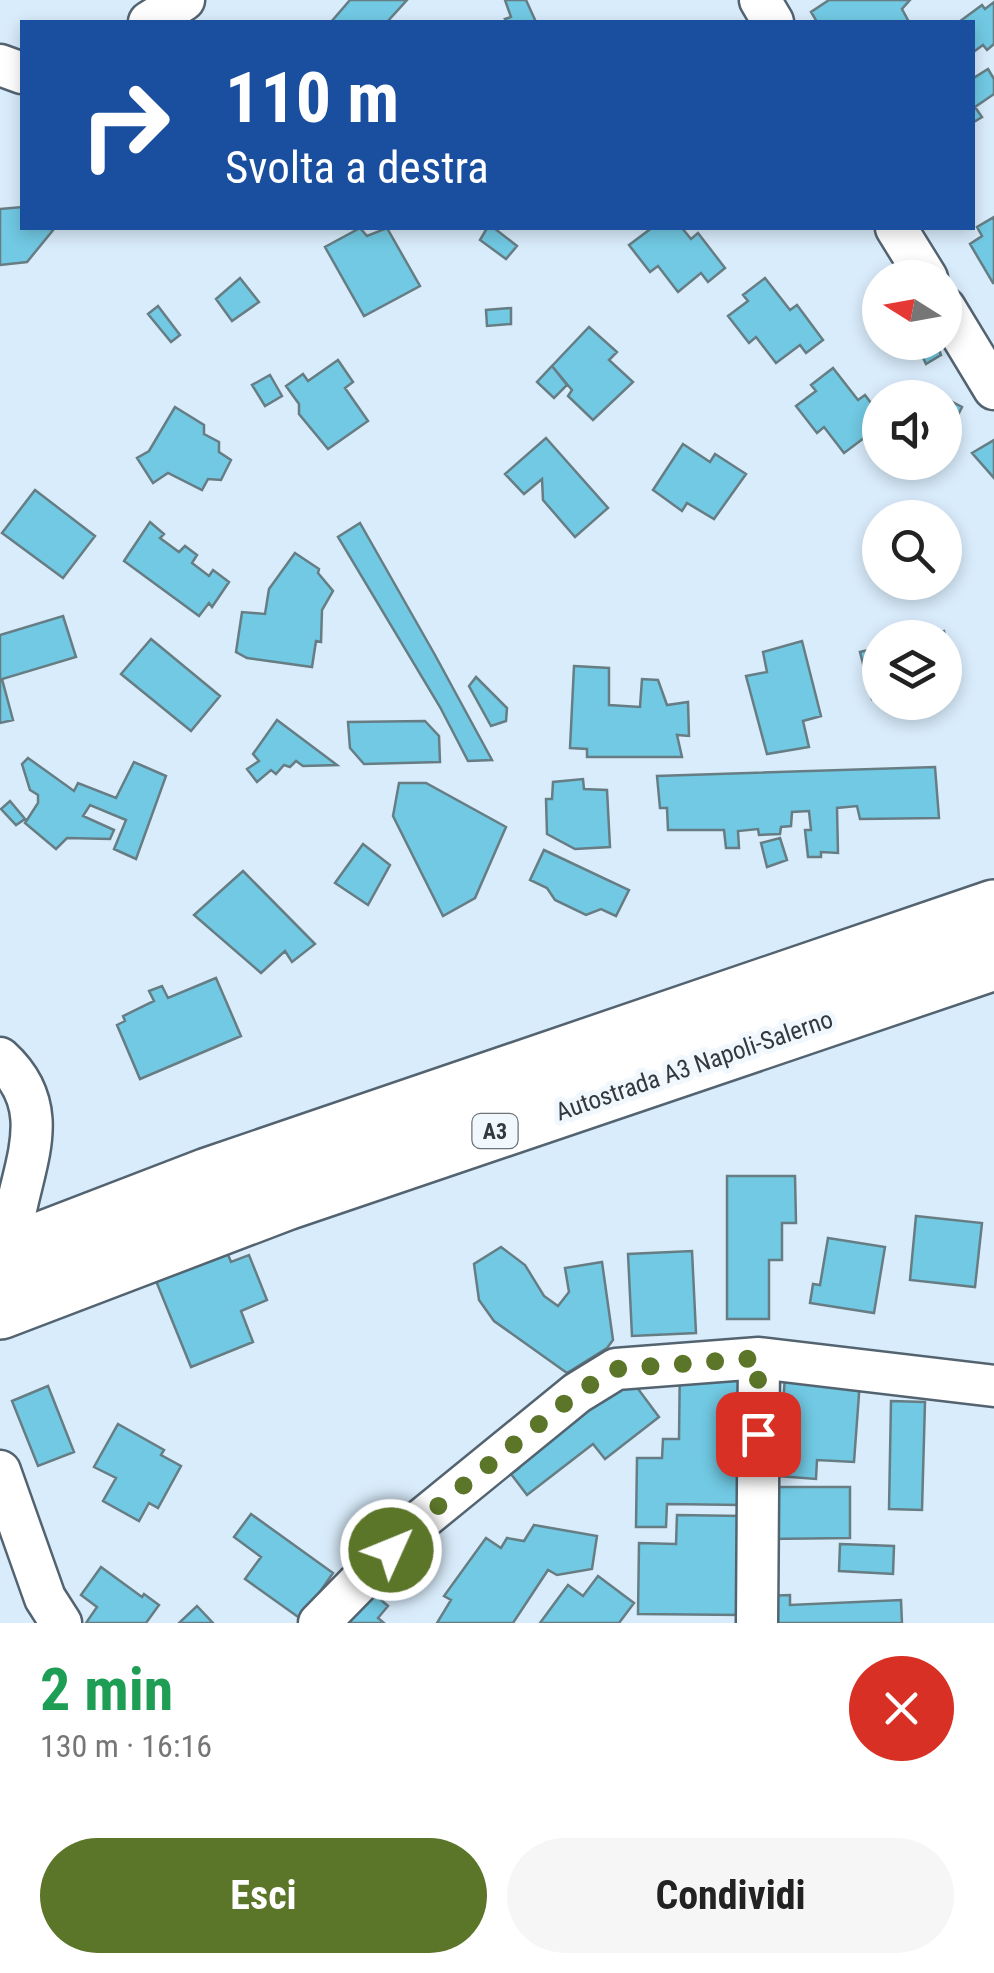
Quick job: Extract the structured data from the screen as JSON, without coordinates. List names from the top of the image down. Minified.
{"streets":{"highway":["Autostrada A3 Napoli-Salerno","A3"]},"north":"left","page":{"turn":["110 m","Svolta a destra"],"heading":["2 min","130 m · 16:16"],"buttons":["Esci","Condividi"]}}
